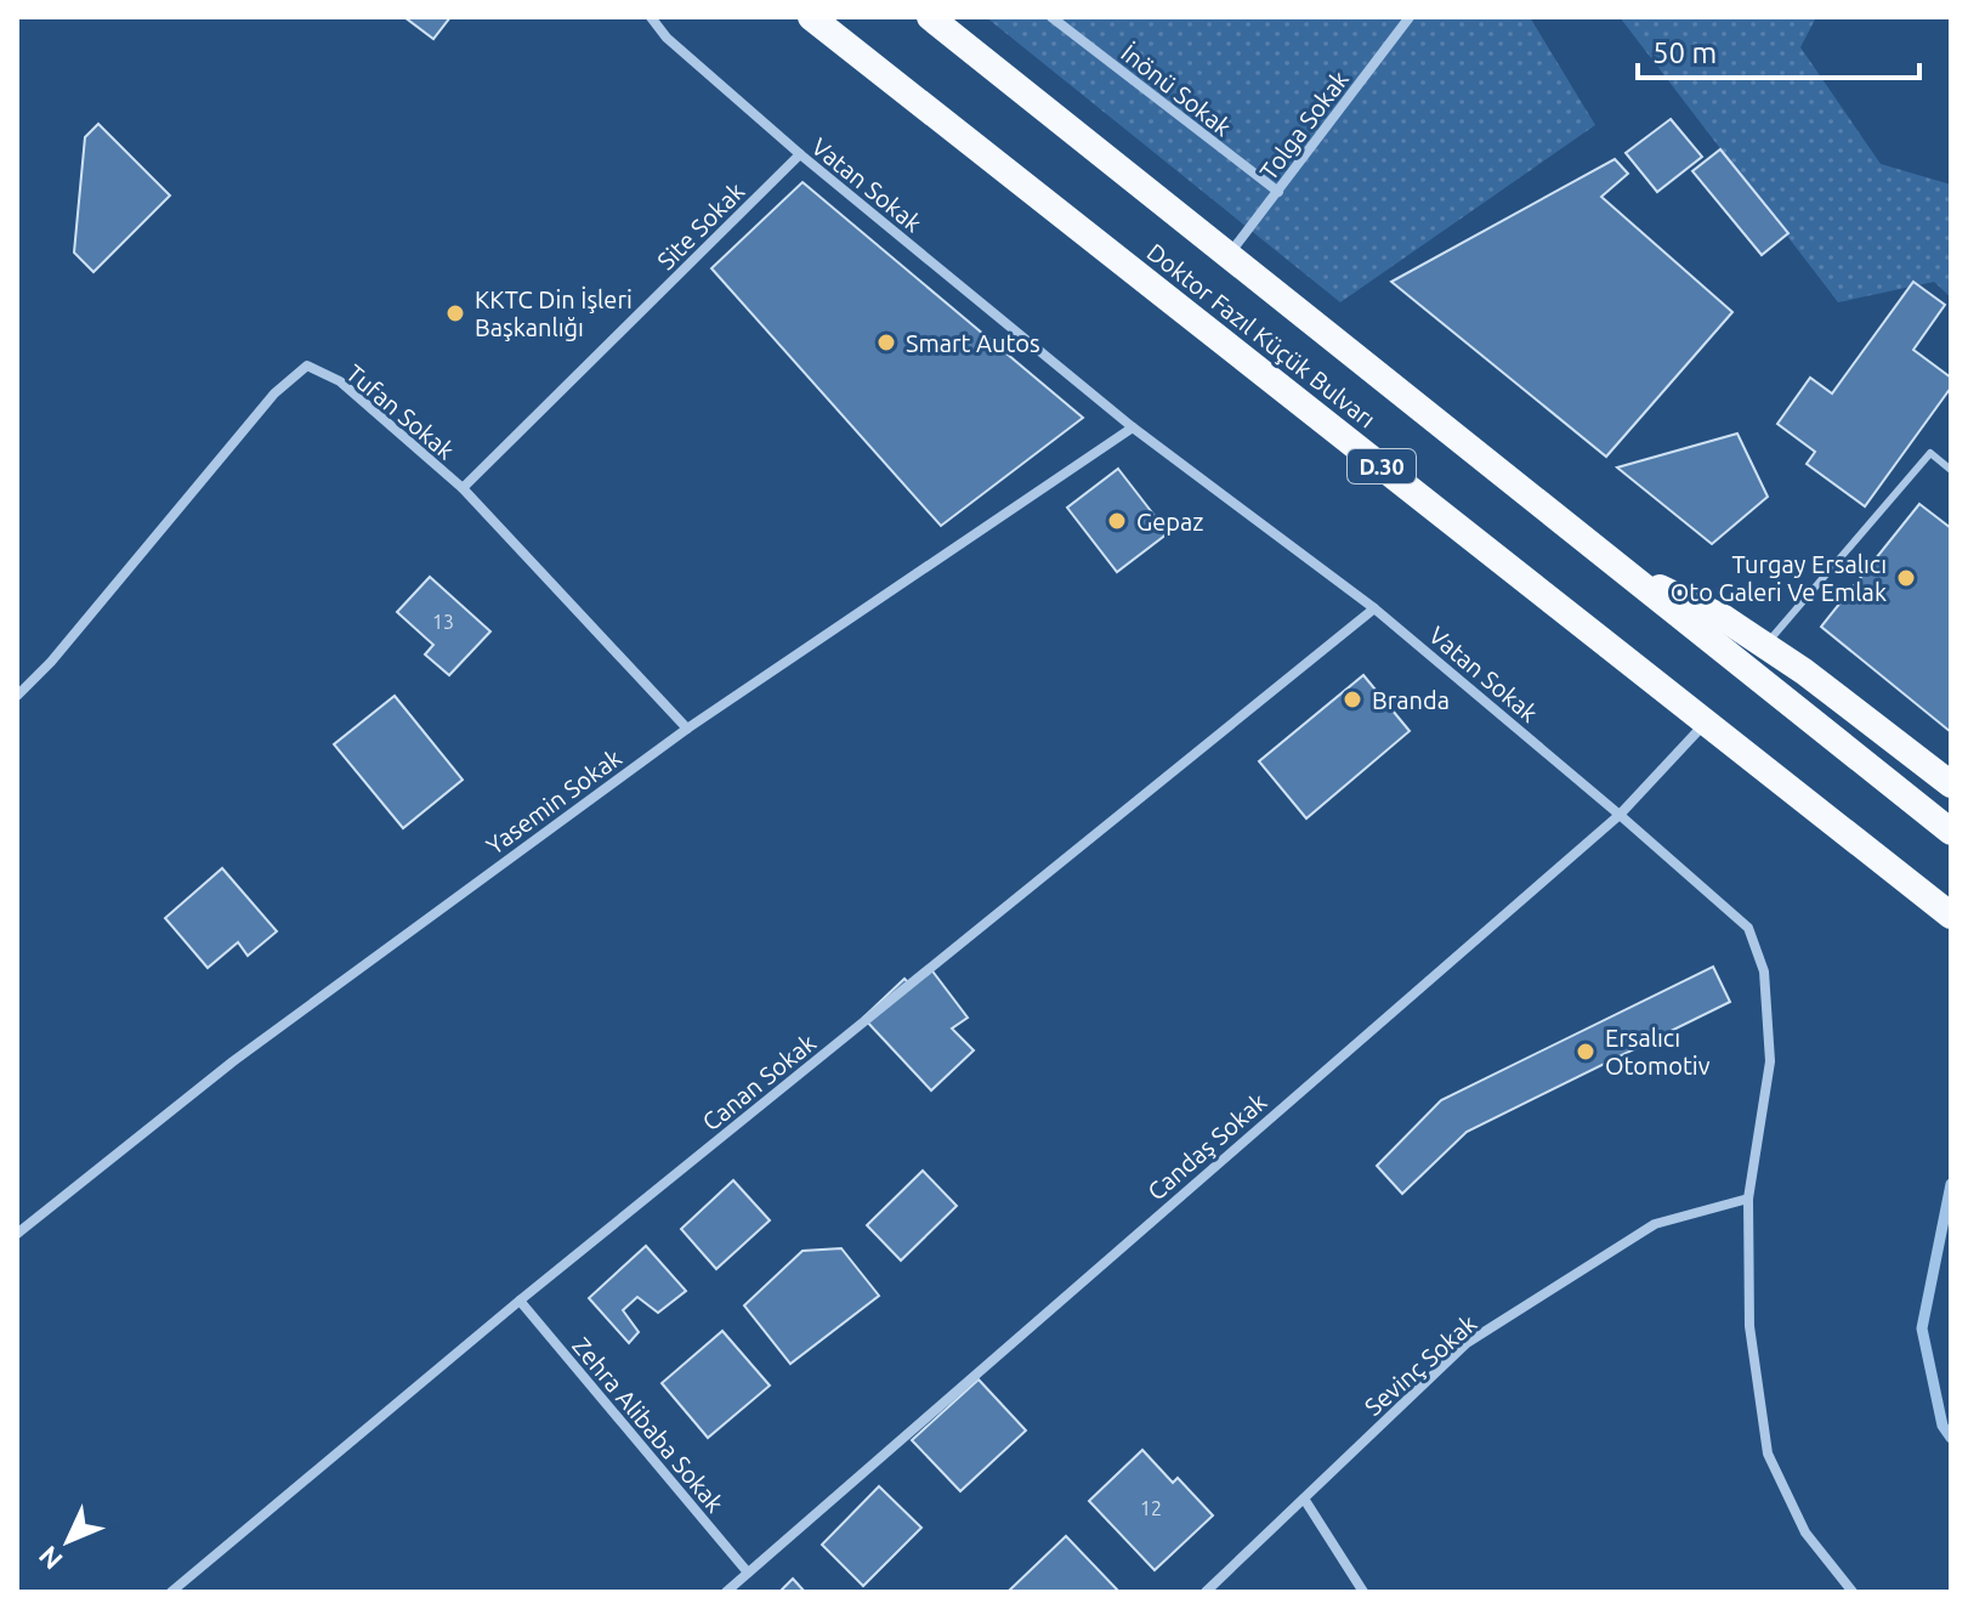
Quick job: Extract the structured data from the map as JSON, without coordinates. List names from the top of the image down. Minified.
{"streets":{"highway":["Doktor Fazıl Küçük Bulvarı","D.30"],"street":["İnönü Sokak","Tolga Sokak","Vatan Sokak","Site Sokak","Tufan Sokak","Yasemin Sokak","Canan Sokak","Candaş Sokak","Sevinç Sokak","Zehra Alibaba Sokak"]},"crossings":[["İnönü Sokak","Tolga Sokak"],["Tolga Sokak","Doktor Fazıl Küçük Bulvarı"],["Vatan Sokak","Site Sokak"],["Vatan Sokak","Yasemin Sokak"],["Vatan Sokak","Canan Sokak"],["Vatan Sokak","Candaş Sokak"],["Vatan Sokak","Sevinç Sokak"],["Site Sokak","Tufan Sokak"],["Doktor Fazıl Küçük Bulvarı","Candaş Sokak"],["Tufan Sokak","Yasemin Sokak"],["Canan Sokak","Zehra Alibaba Sokak"],["Candaş Sokak","Zehra Alibaba Sokak"]],"places":["KKTC Din İşleri Başkanlığı","Smart Autos","Gepaz","Turgay Ersalıcı Oto Galeri Ve Emlak","Branda","Ersalıcı Otomotiv"],"house_numbers":["13","12"],"scale_bar":"50 m","north":"bottom left"}
